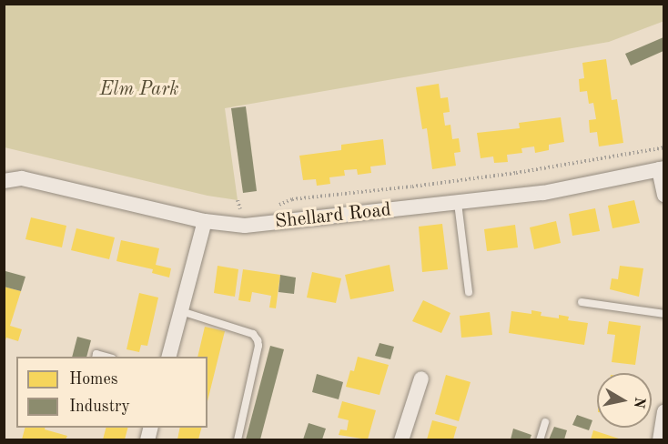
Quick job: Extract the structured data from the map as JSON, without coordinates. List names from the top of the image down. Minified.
{"streets":{"street":["Shellard Road"]},"parks":["Elm Park"],"legend":["Homes","Industry"],"north":"right"}
